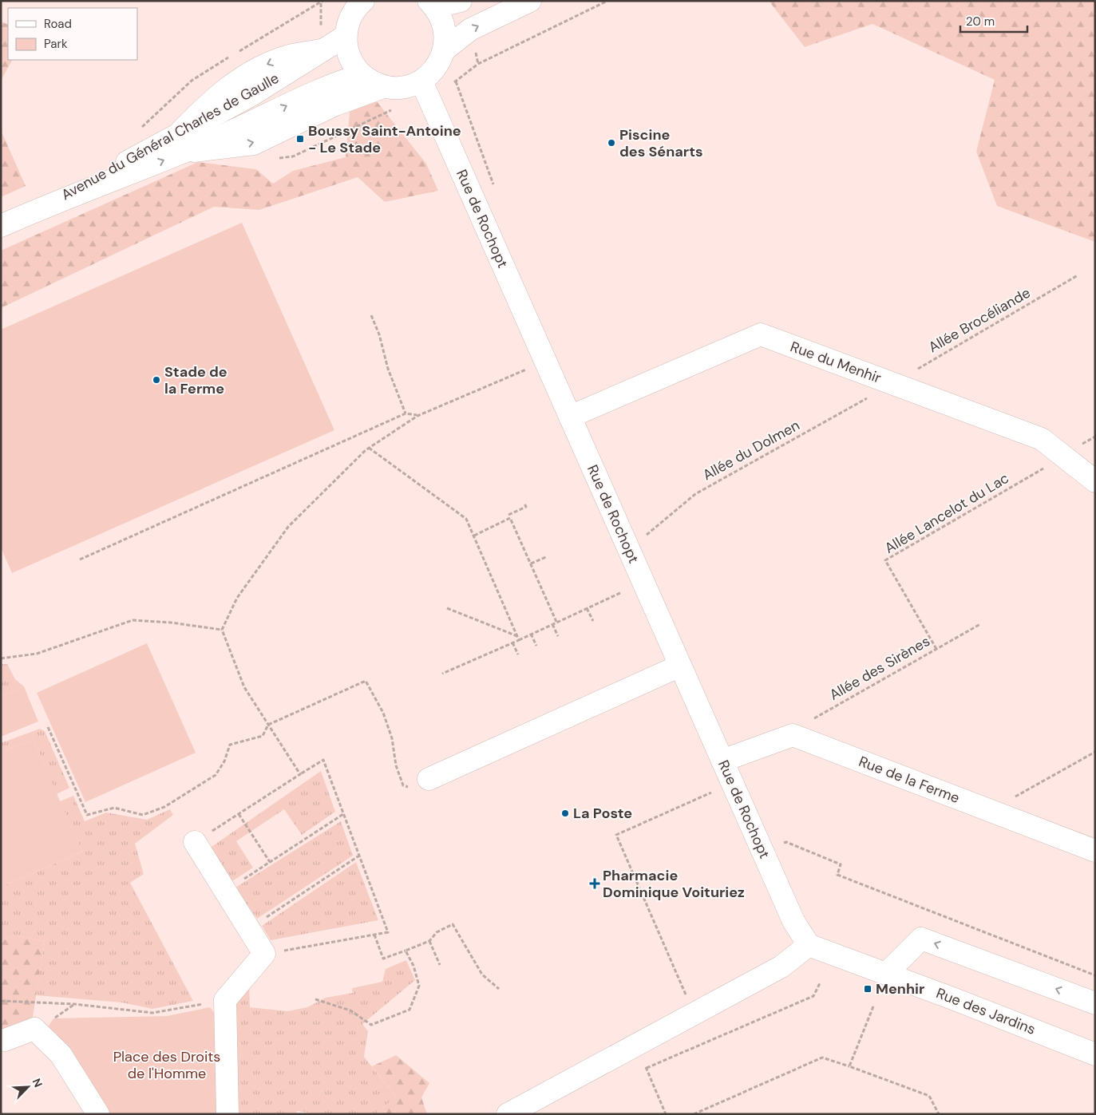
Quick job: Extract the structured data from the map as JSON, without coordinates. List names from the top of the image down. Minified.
{"streets":{"street":["Avenue du Général Charles de Gaulle","Rue de Rochopt","Rue du Menhir","Rue de la Ferme","Rue des Jardins"],"path":["Allée Brocéliande","Allée du Dolmen","Allée Lancelot du Lac","Allée des Sirènes"]},"crossings":[["Rue de Rochopt","Rue du Menhir"],["Rue de Rochopt","Allée du Dolmen"],["Rue de Rochopt","Rue des Jardins"],["Allée Brocéliande","Rue du Menhir"],["Allée Brocéliande","Allée du Dolmen"],["Rue du Menhir","Allée du Dolmen"],["Rue du Menhir","Allée Lancelot du Lac"],["Allée Lancelot du Lac","Allée des Sirènes"],["Allée des Sirènes","Rue de la Ferme"]],"parks":["Place des Droits de l'Homme"],"places":{"transit":["Boussy Saint-Antoine - Le Stade","Menhir"],"other":["Piscine des Sénarts","Stade de la Ferme","La Poste"],"health":["Pharmacie Dominique Voituriez"]},"legend":["Road","Park"],"scale_bar":"20 m","north":"top right"}
